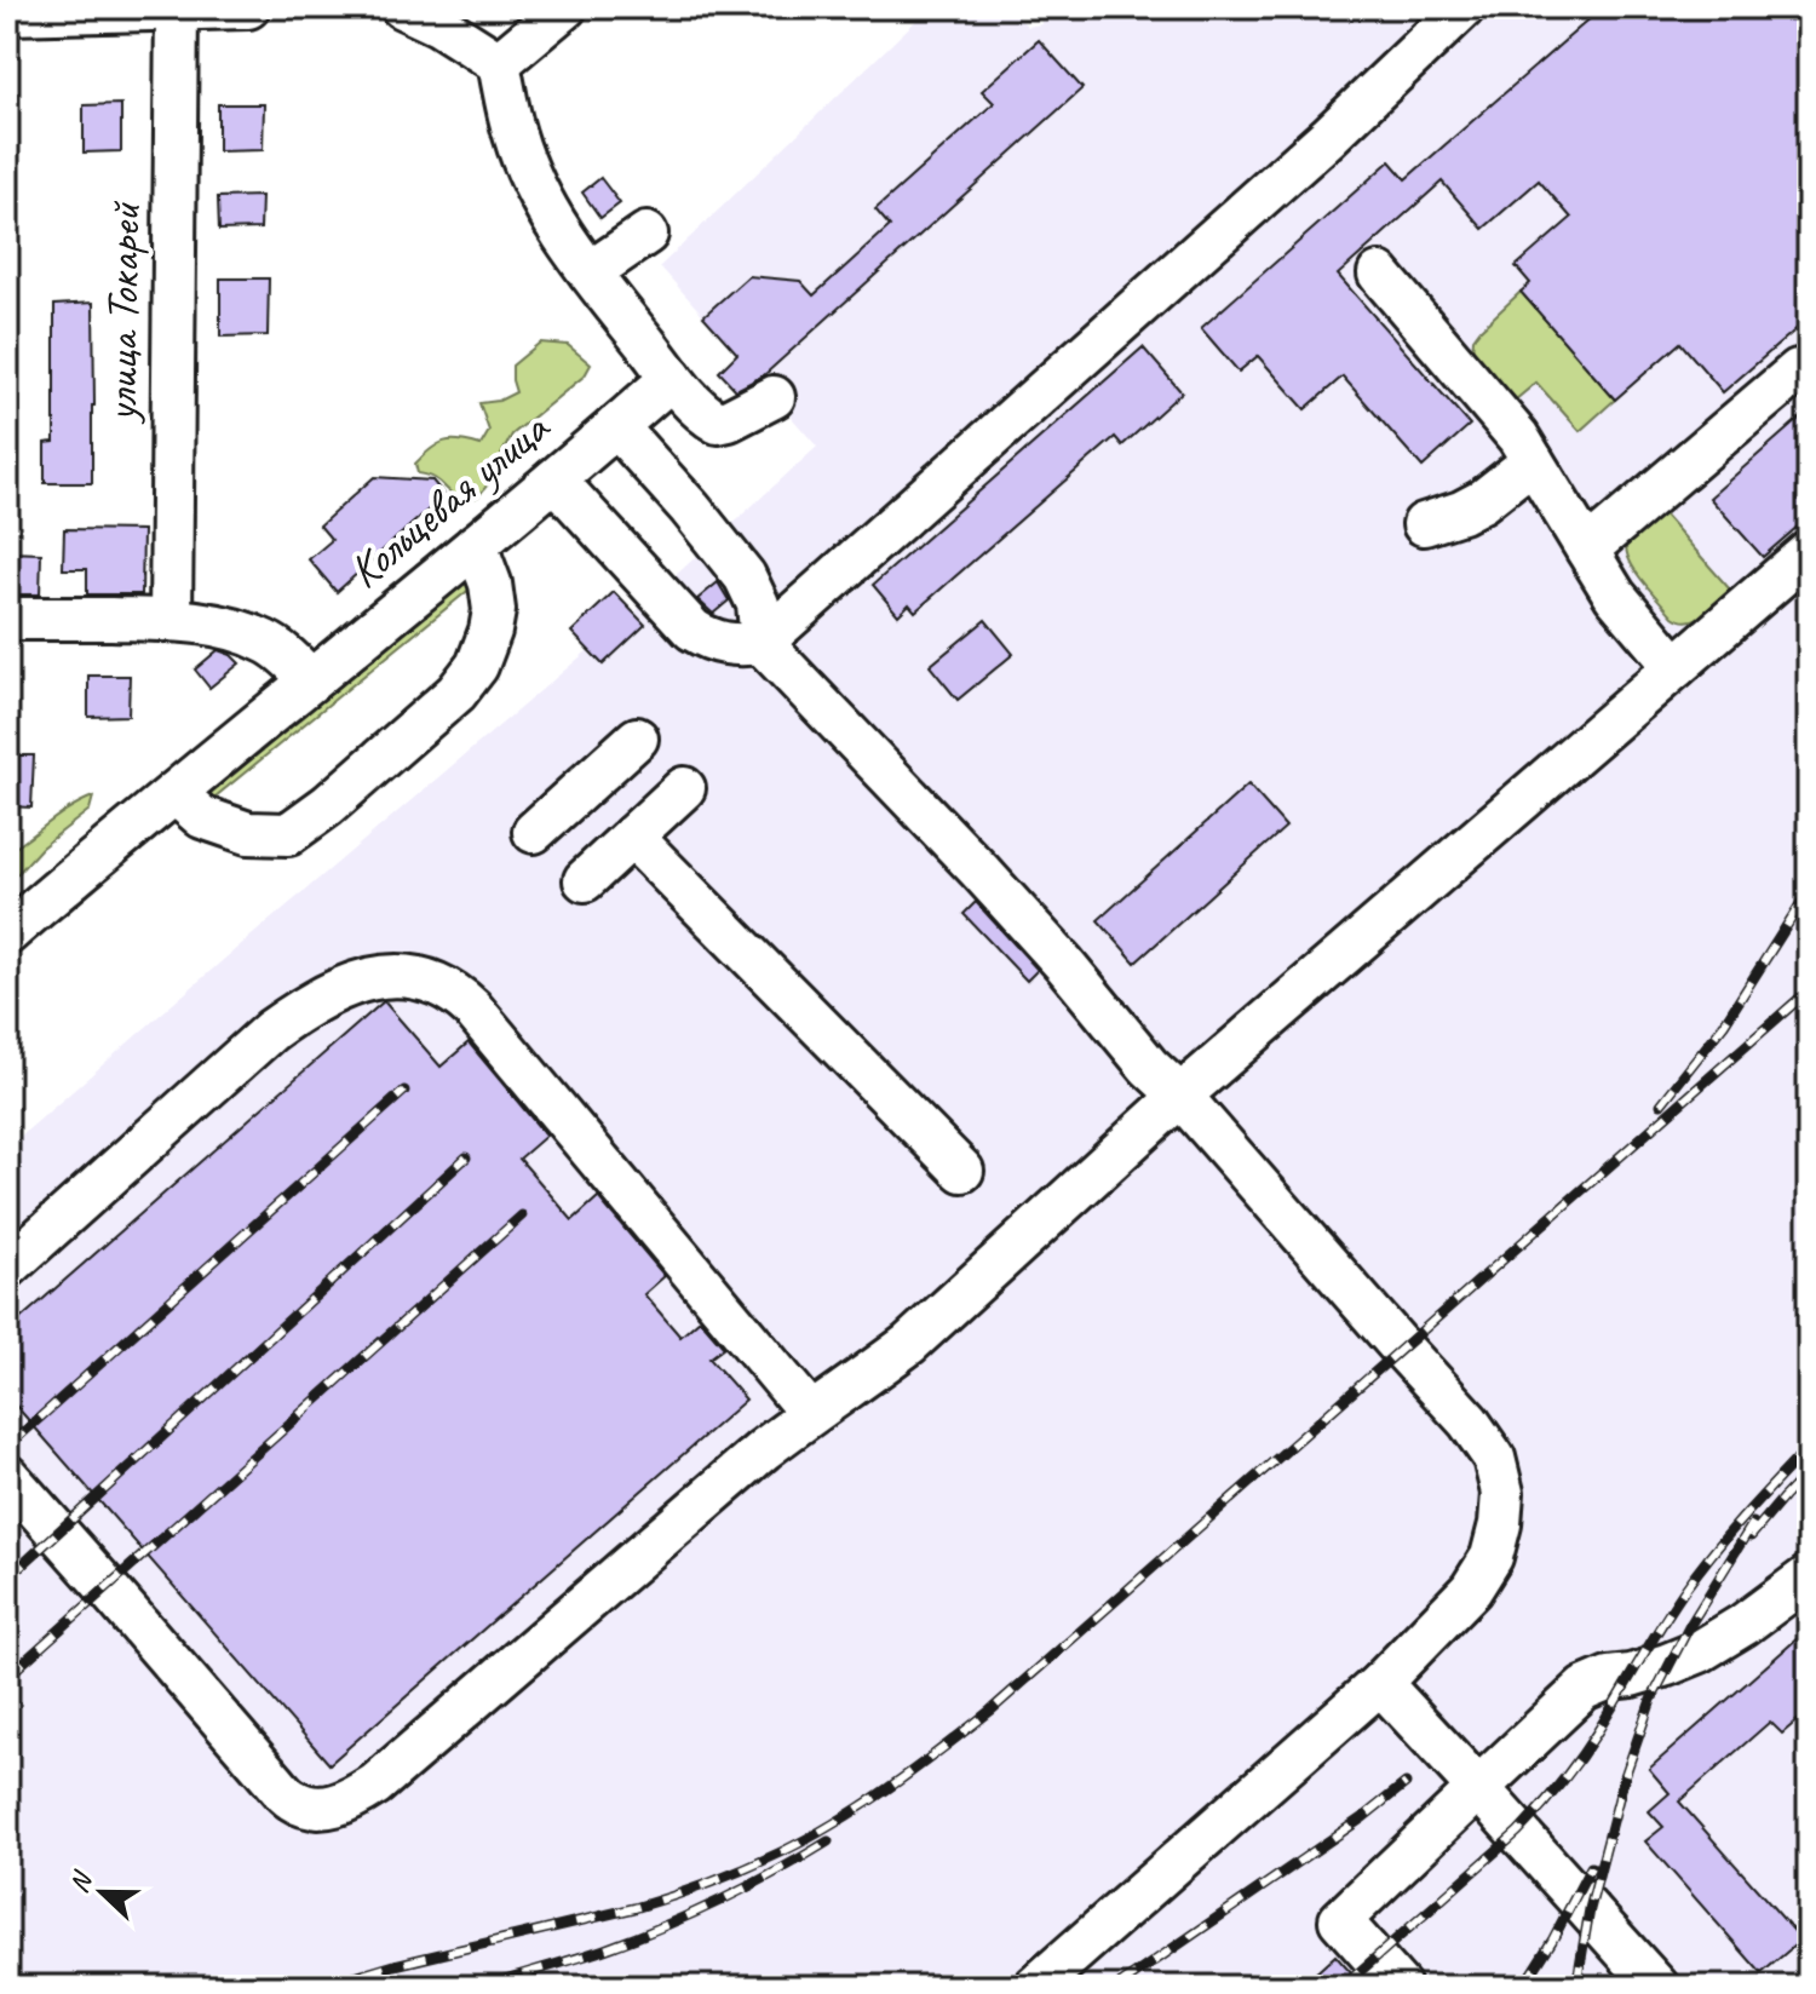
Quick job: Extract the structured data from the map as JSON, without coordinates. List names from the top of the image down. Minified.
{"streets":{"street":["улица Токарей","Кольцевая улица"]},"north":"left"}
